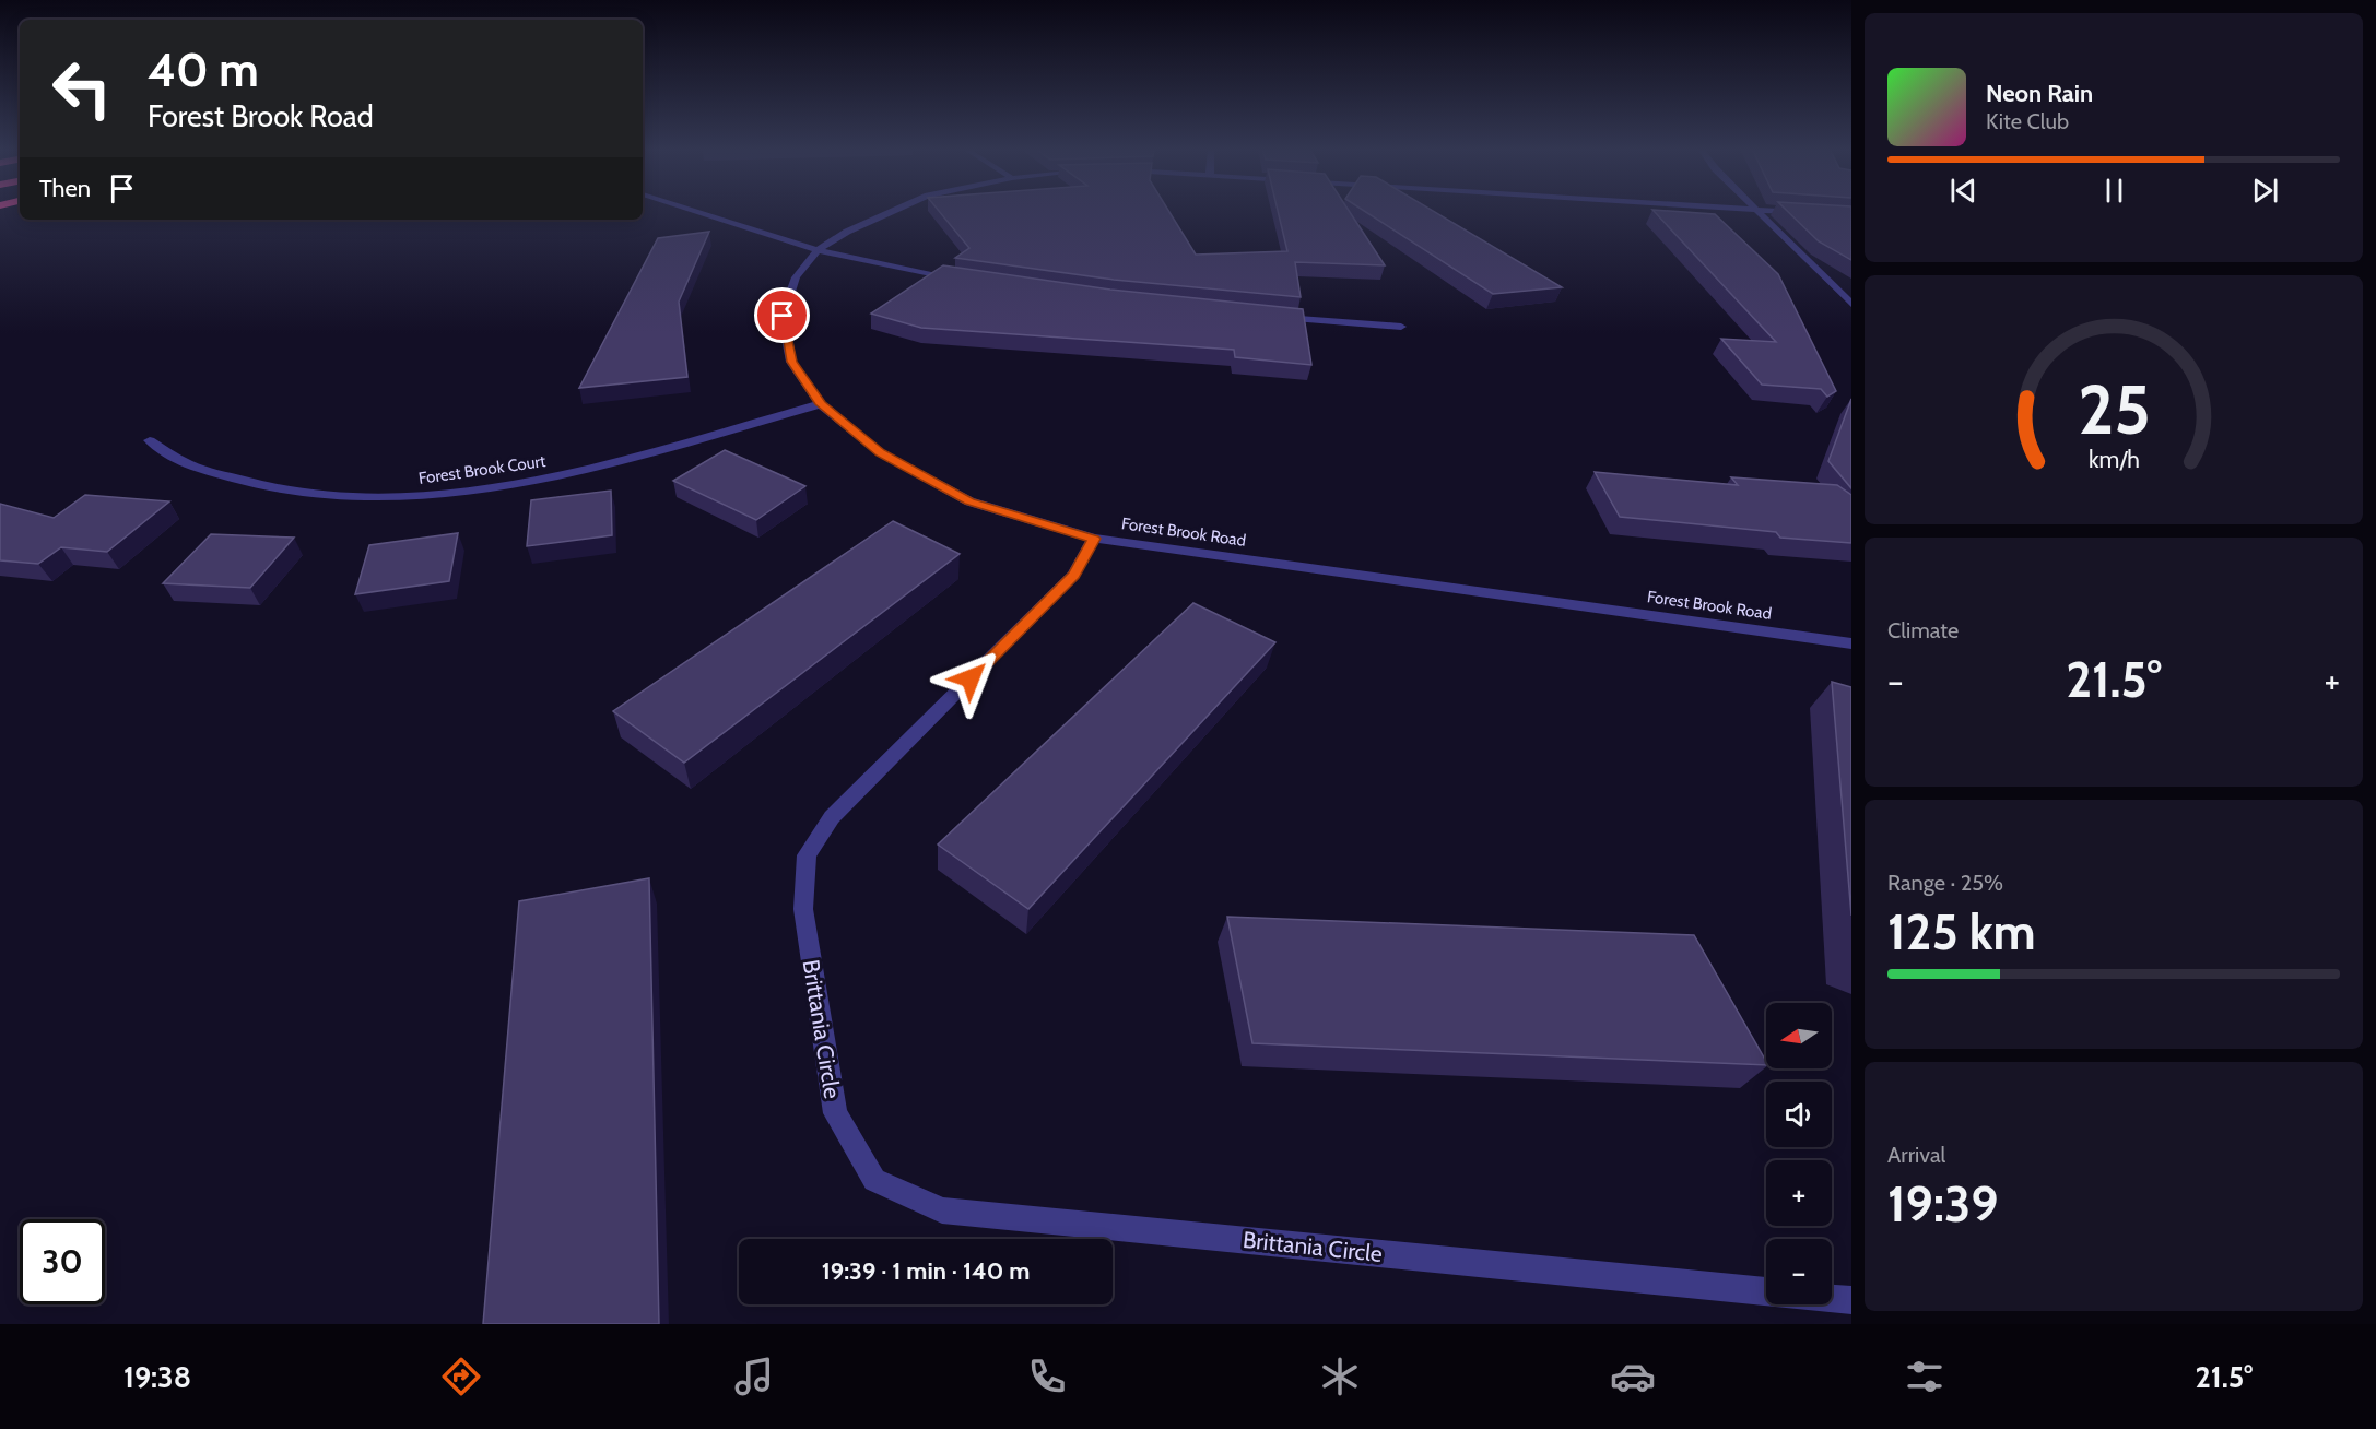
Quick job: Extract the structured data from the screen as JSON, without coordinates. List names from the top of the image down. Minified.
{"streets":{"street":["Forest Brook Court","Forest Brook Road","Brittania Circle"]},"crossings":[["Forest Brook Court","Forest Brook Road"],["Forest Brook Road","Brittania Circle"]],"north":"left","page":{"turn":["40 m","Forest Brook Road"],"song":["Neon Rain","Kite Club"],"then":"Then","tile":["Climate",["Range · 25%","125 km"],["Arrival","19:39"]],"heat":["−","21.5°","+"],"map_buttons":["+","−"],"limit":"30","trip":"19:39 · 1 min · 140 m","tabs":["19:38","21.5°"],"gauge":["25","km/h"]}}
